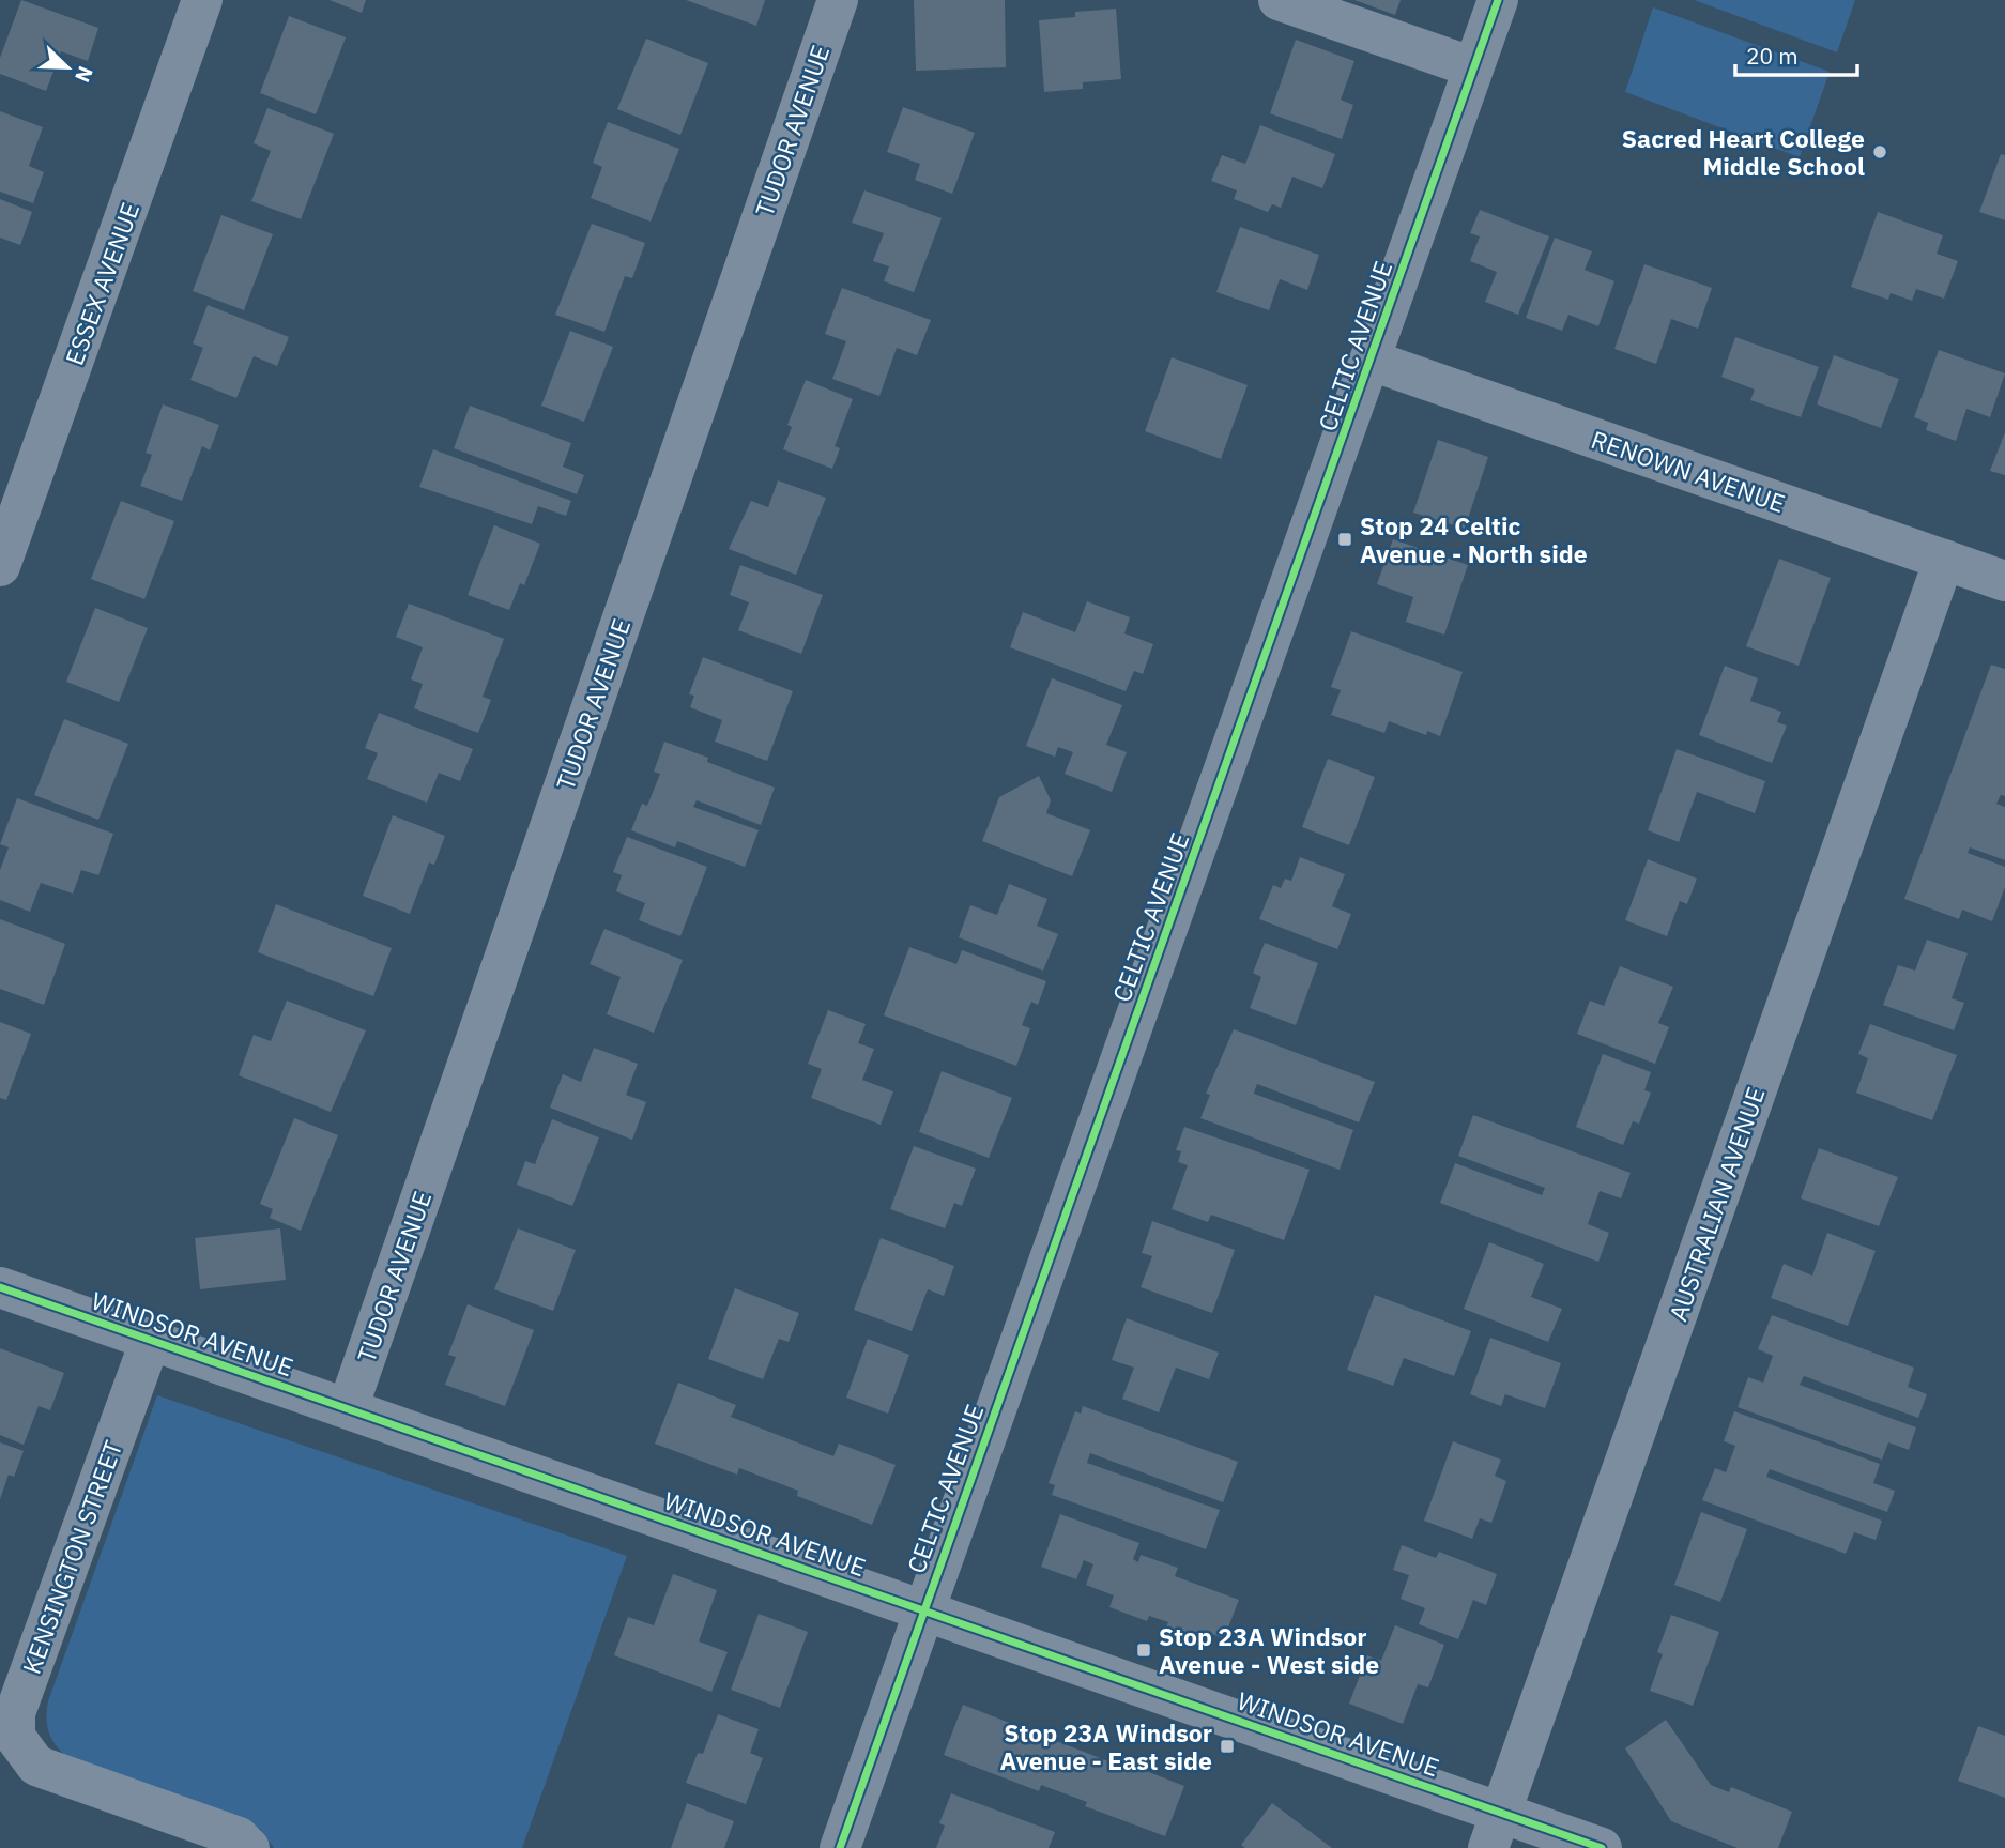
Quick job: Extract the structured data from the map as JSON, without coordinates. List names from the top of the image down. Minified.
{"streets":{"street":["TUDOR AVENUE","ESSEX AVENUE","CELTIC AVENUE","RENOWN AVENUE","AUSTRALIAN AVENUE","WINDSOR AVENUE","KENSINGTON STREET"]},"crossings":[["TUDOR AVENUE","WINDSOR AVENUE"],["CELTIC AVENUE","RENOWN AVENUE"],["CELTIC AVENUE","WINDSOR AVENUE"],["RENOWN AVENUE","AUSTRALIAN AVENUE"],["AUSTRALIAN AVENUE","WINDSOR AVENUE"],["WINDSOR AVENUE","KENSINGTON STREET"]],"places":{"other":["Sacred Heart College Middle School"],"transit":["Stop 24 Celtic Avenue - North side","Stop 23A Windsor Avenue - West side","Stop 23A Windsor Avenue - East side"]},"scale_bar":"20 m","north":"bottom right"}
